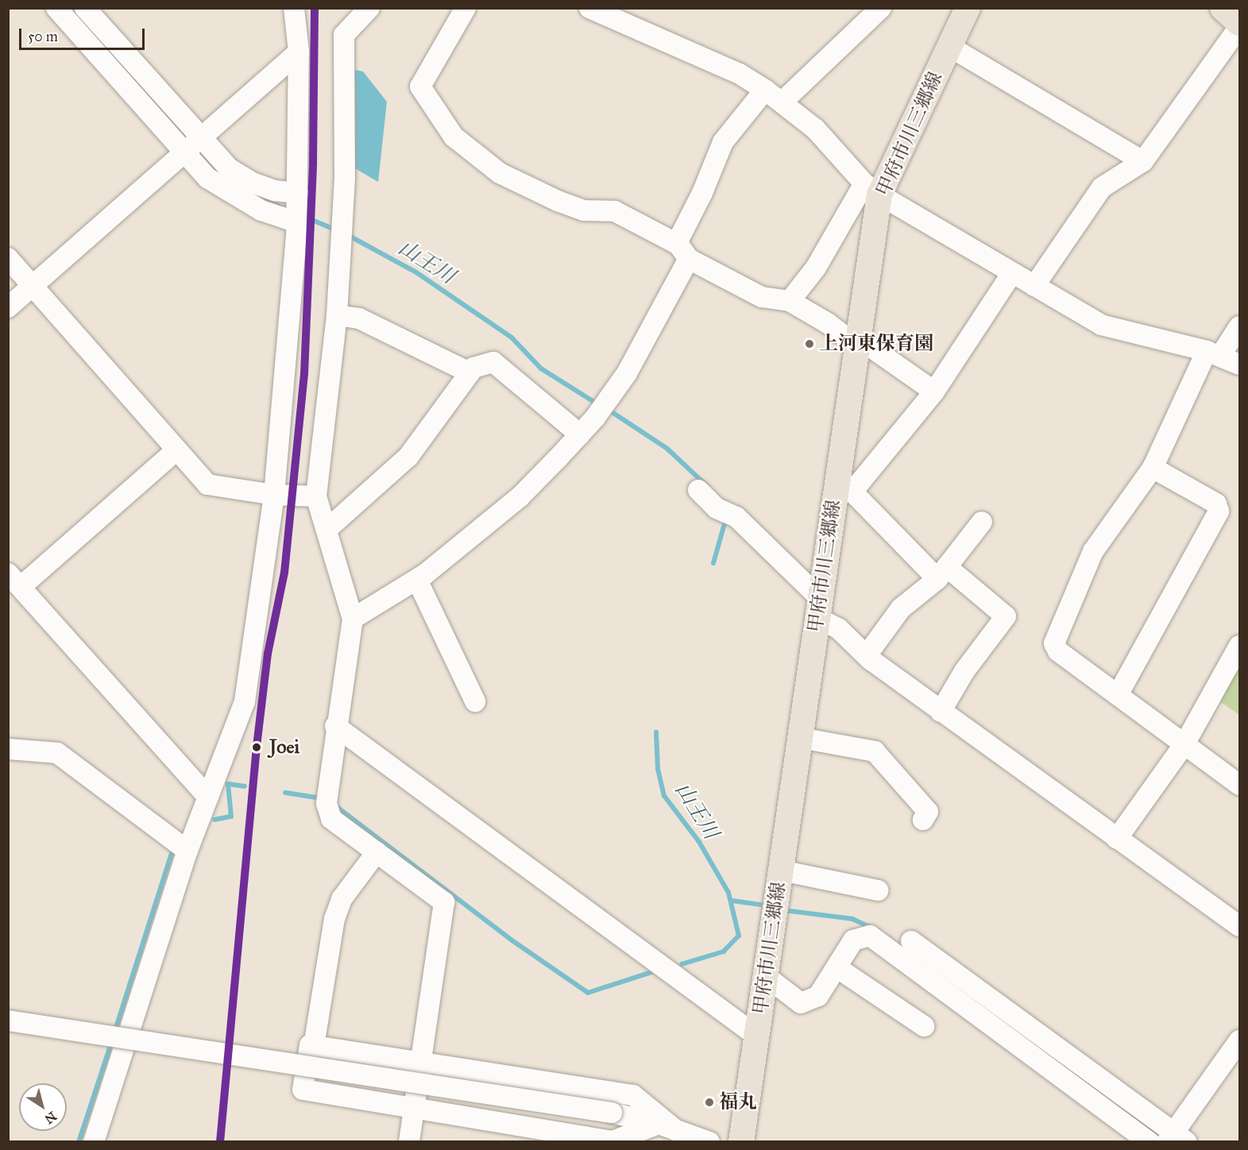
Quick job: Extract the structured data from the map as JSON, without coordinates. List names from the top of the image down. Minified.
{"streets":{"main road":["甲府市川三郷線"]},"water":["山王川"],"places":["上河東保育園","Joei","福丸"],"scale_bar":"50 m","north":"bottom right"}
